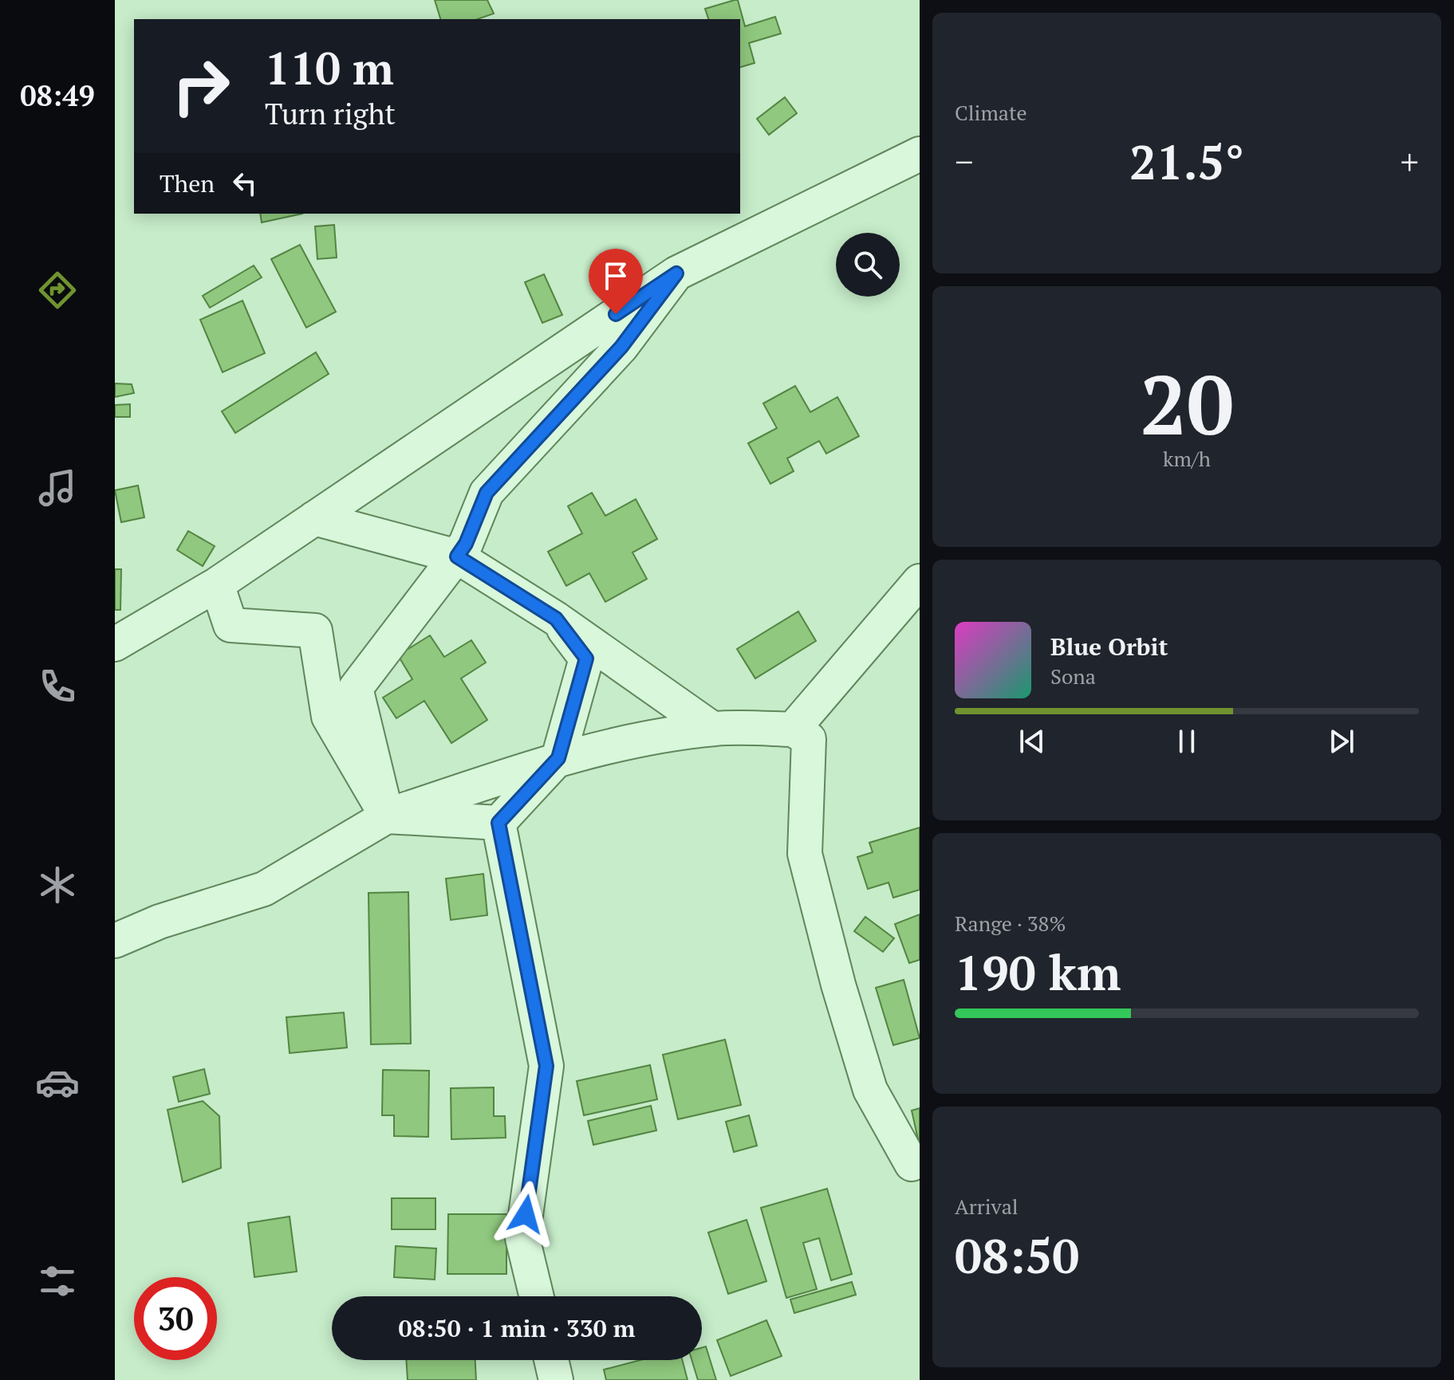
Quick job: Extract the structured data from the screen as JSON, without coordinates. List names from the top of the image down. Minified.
{"page":{"tabs":"08:49","tile":["Climate",["20","km/h"],["Range · 38%","190 km"],["Arrival","08:50"]],"turn":["110 m","Turn right"],"heat":["−","21.5°","+"],"then":"Then","song":["Blue Orbit","Sona"],"limit":"30","trip":"08:50 · 1 min · 330 m"}}
